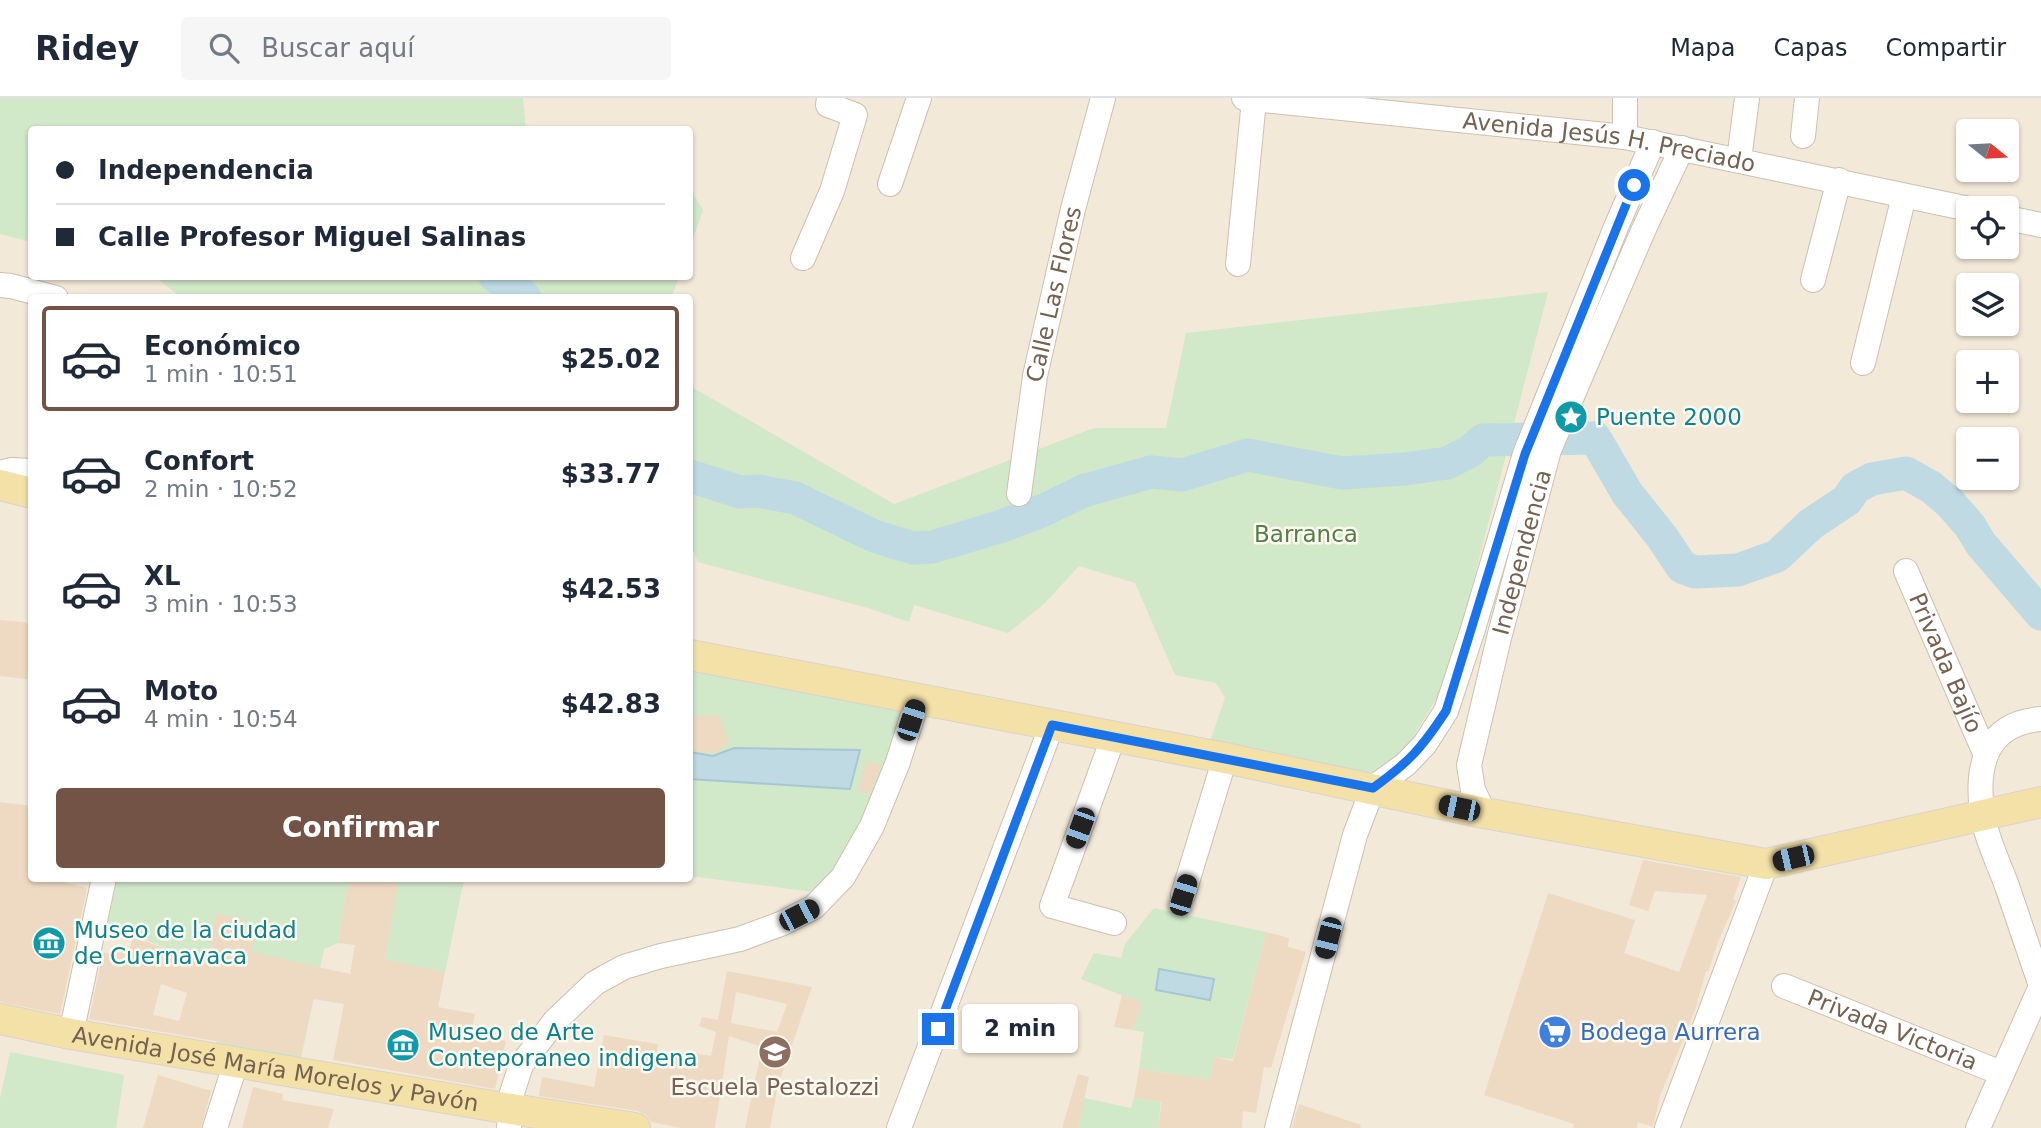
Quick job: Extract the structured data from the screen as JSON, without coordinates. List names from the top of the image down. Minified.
{"streets":{"main road":["Avenida José María Morelos y Pavón"],"street":["Avenida Jesús H. Preciado","Calle Las Flores","Independencia","Privada Bajío","Privada Victoria"]},"crossings":[["Avenida Jesús H. Preciado","Independencia"]],"parks":["Barranca"],"places":{"place":["Puente 2000"],"museum":["Museo de la ciudad de Cuernavaca","Museo de Arte Conteporaneo indigena"],"supermarket":["Bodega Aurrera"],"school or university":["Escuela Pestalozzi"]},"north":"right","page":{"header":"Ridey","search":"Buscar aquí","nav":["Mapa","Capas","Compartir"],"map_buttons":["+","−"],"banner":["Independencia","Calle Profesor Miguel Salinas"],"list":[{"name":"Económico","note":"1 min · 10:51","value":"$25.02"},{"name":"Confort","note":"2 min · 10:52","value":"$33.77"},{"name":"XL","note":"3 min · 10:53","value":"$42.53"},{"name":"Moto","note":"4 min · 10:54","value":"$42.83"}],"buttons":"Confirmar","bubble":"2 min"}}
